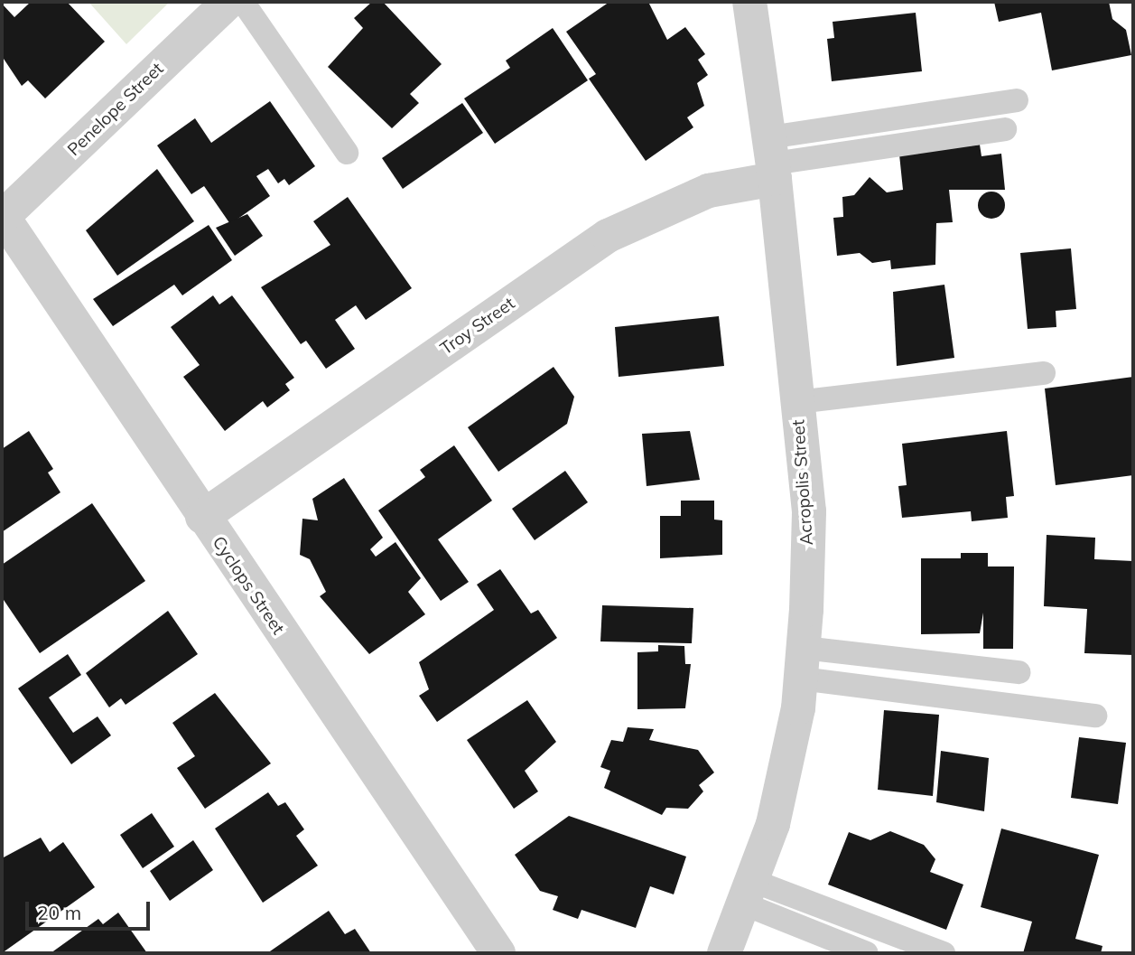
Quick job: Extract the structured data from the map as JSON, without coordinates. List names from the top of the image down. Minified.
{"streets":{"street":["Penelope Street","Troy Street","Acropolis Street","Cyclops Street"]},"crossings":[["Penelope Street","Cyclops Street"],["Troy Street","Acropolis Street"],["Troy Street","Cyclops Street"]],"scale_bar":"20 m"}
